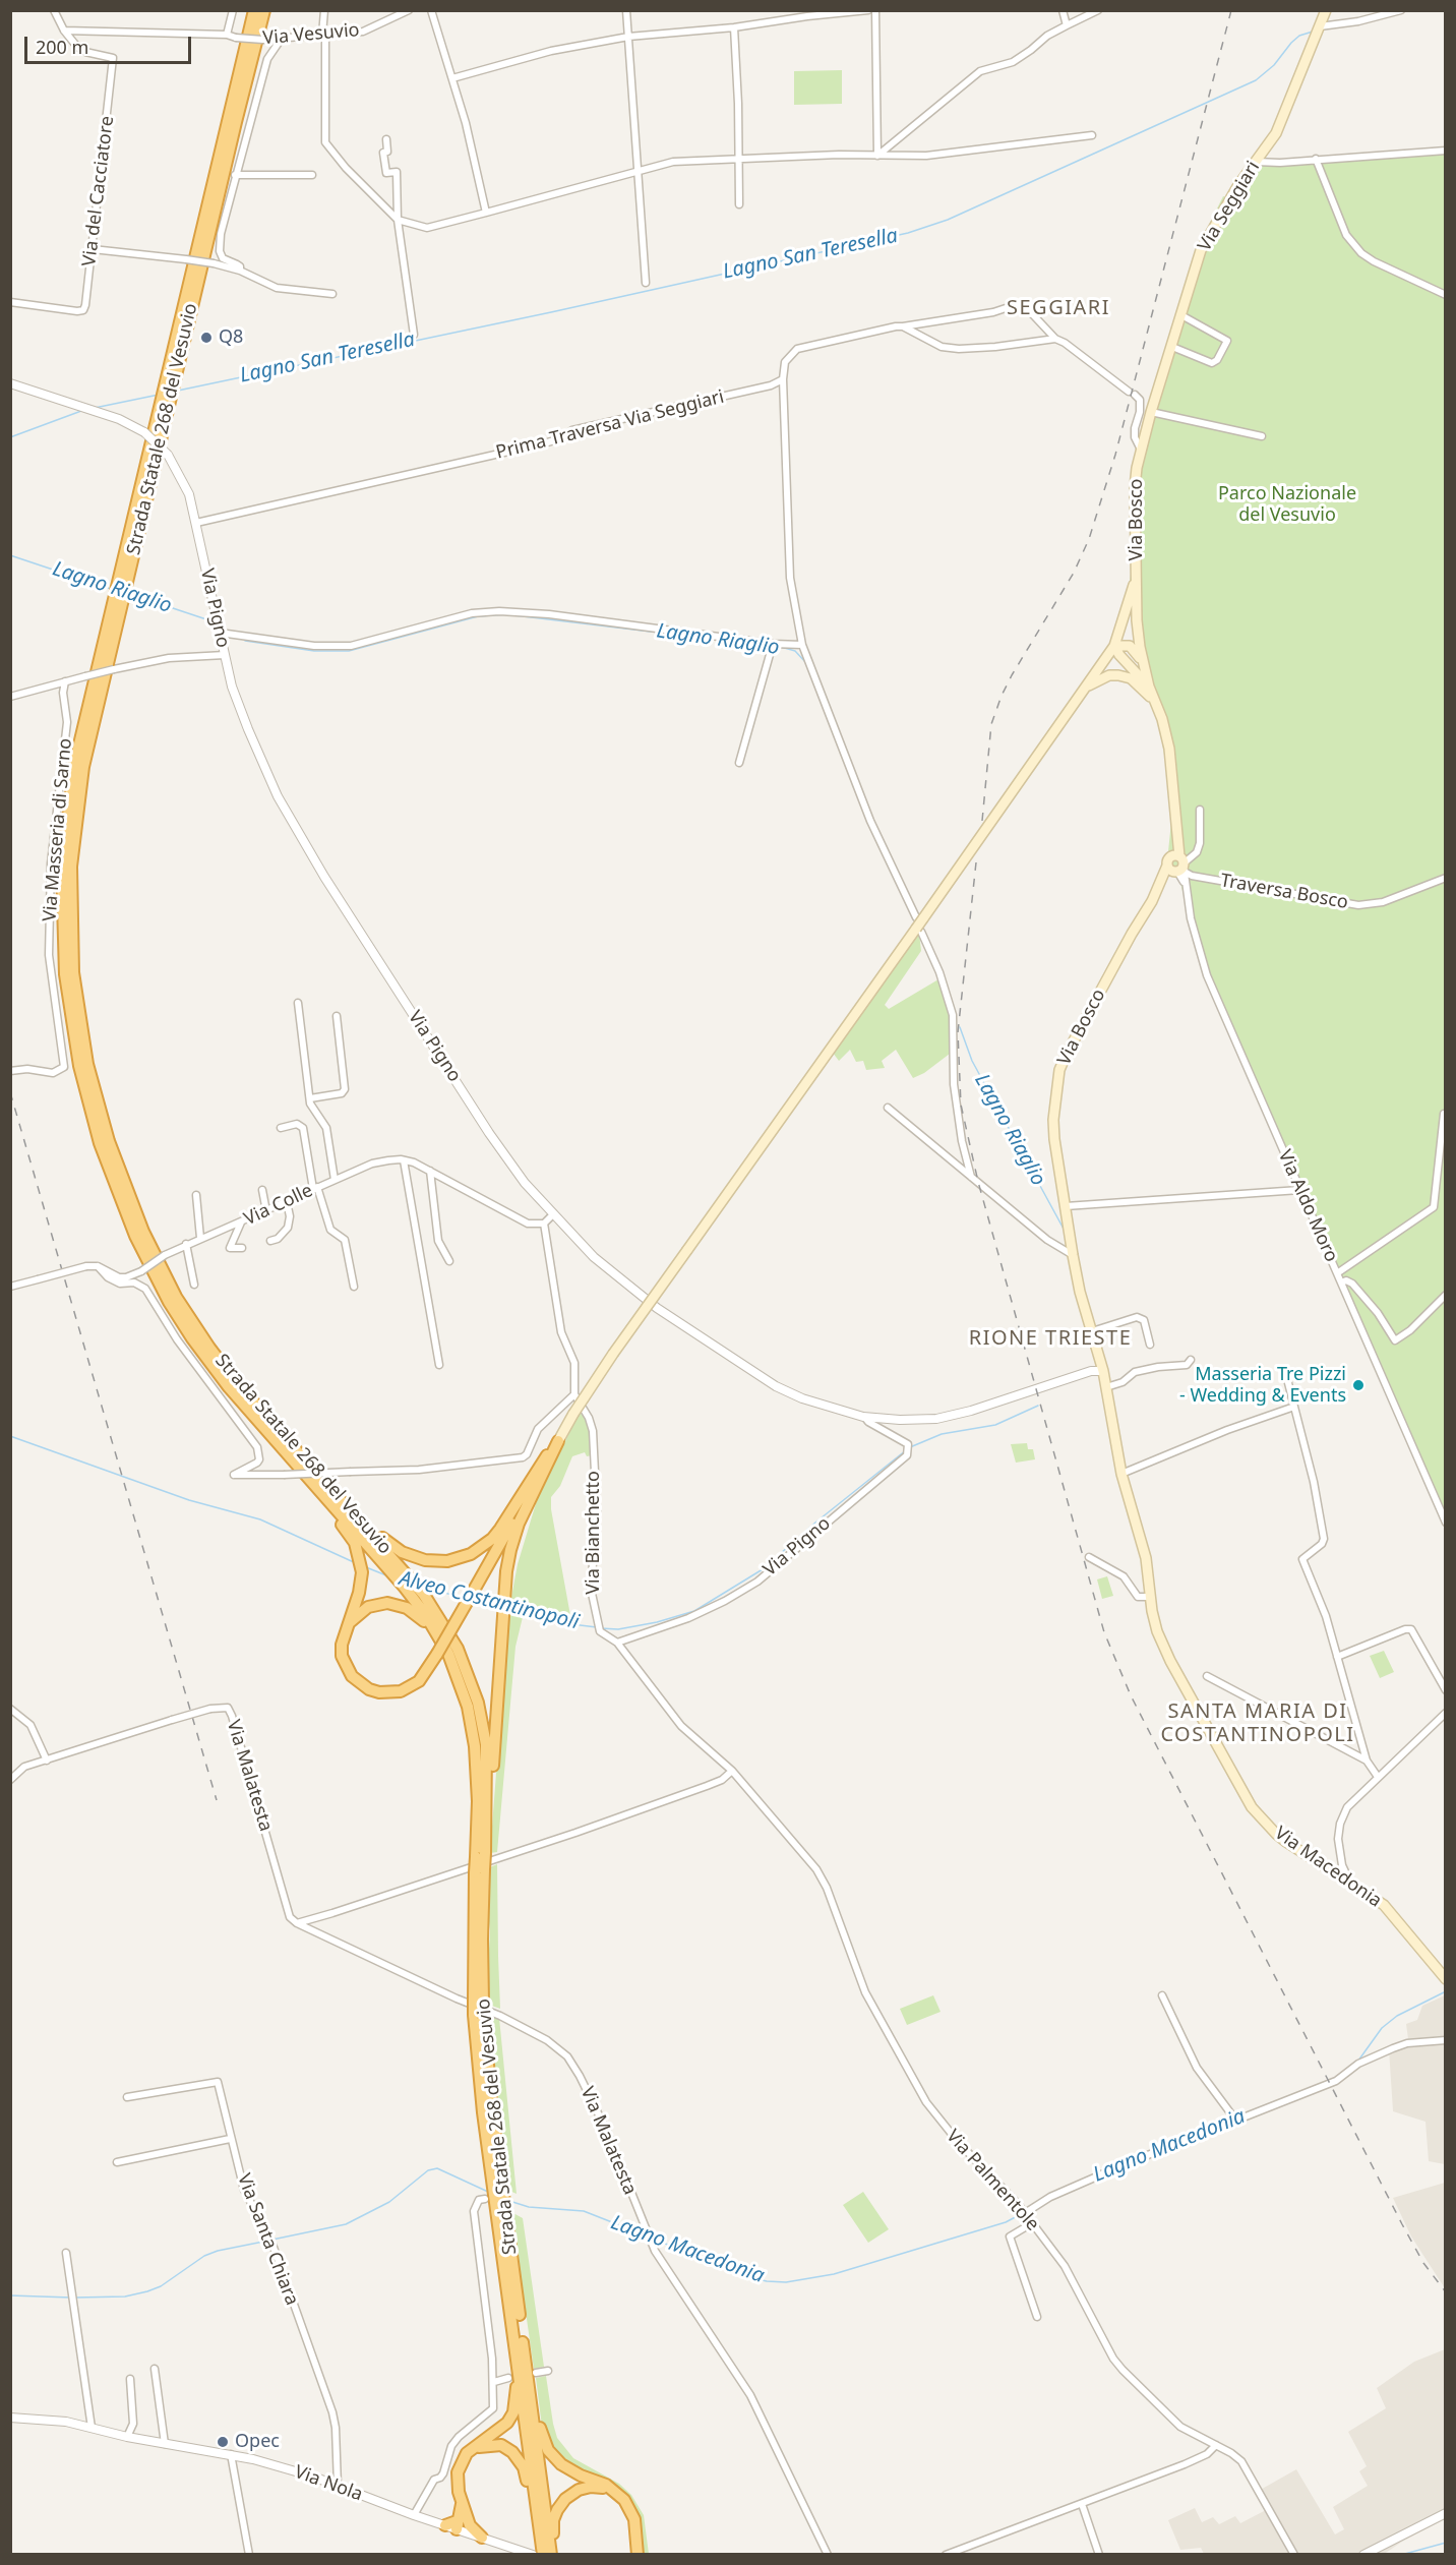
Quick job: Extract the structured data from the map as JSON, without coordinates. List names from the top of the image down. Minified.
{"streets":{"highway":["Strada Statale 268 del Vesuvio"],"main road":["Via Seggiari","Via Bosco","Via Macedonia"],"street":["Via Vesuvio","Via del Cacciatore","Prima Traversa Via Seggiari","Via Pigno","Via Masseria di Sarno","Traversa Bosco","Via Colle","Via Aldo Moro","Via Bianchetto","Via Malatesta","Via Palmentole","Via Santa Chiara","Via Nola"]},"crossings":[["Via Vesuvio","Via del Cacciatore"],["Via Seggiari","Via Bosco"],["Prima Traversa Via Seggiari","Via Pigno"],["Via Bosco","Via Pigno"],["Via Bosco","Traversa Bosco"],["Via Bosco","Via Aldo Moro"],["Via Bosco","Via Macedonia"],["Via Pigno","Via Bianchetto"],["Via Pigno","Via Macedonia"],["Traversa Bosco","Via Aldo Moro"],["Via Colle","Via Bianchetto"],["Via Bianchetto","Via Palmentole"],["Via Santa Chiara","Via Nola"]],"districts":["SEGGIARI","RIONE TRIESTE","SANTA MARIA DI COSTANTINOPOLI"],"water":["Lagno San Teresella","Lagno Riaglio","Alveo Costantinopoli","Lagno Macedonia"],"parks":["Parco Nazionale del Vesuvio"],"places":["Q8","Masseria Tre Pizzi - Wedding & Events","Opec"],"scale_bar":"200 m"}
